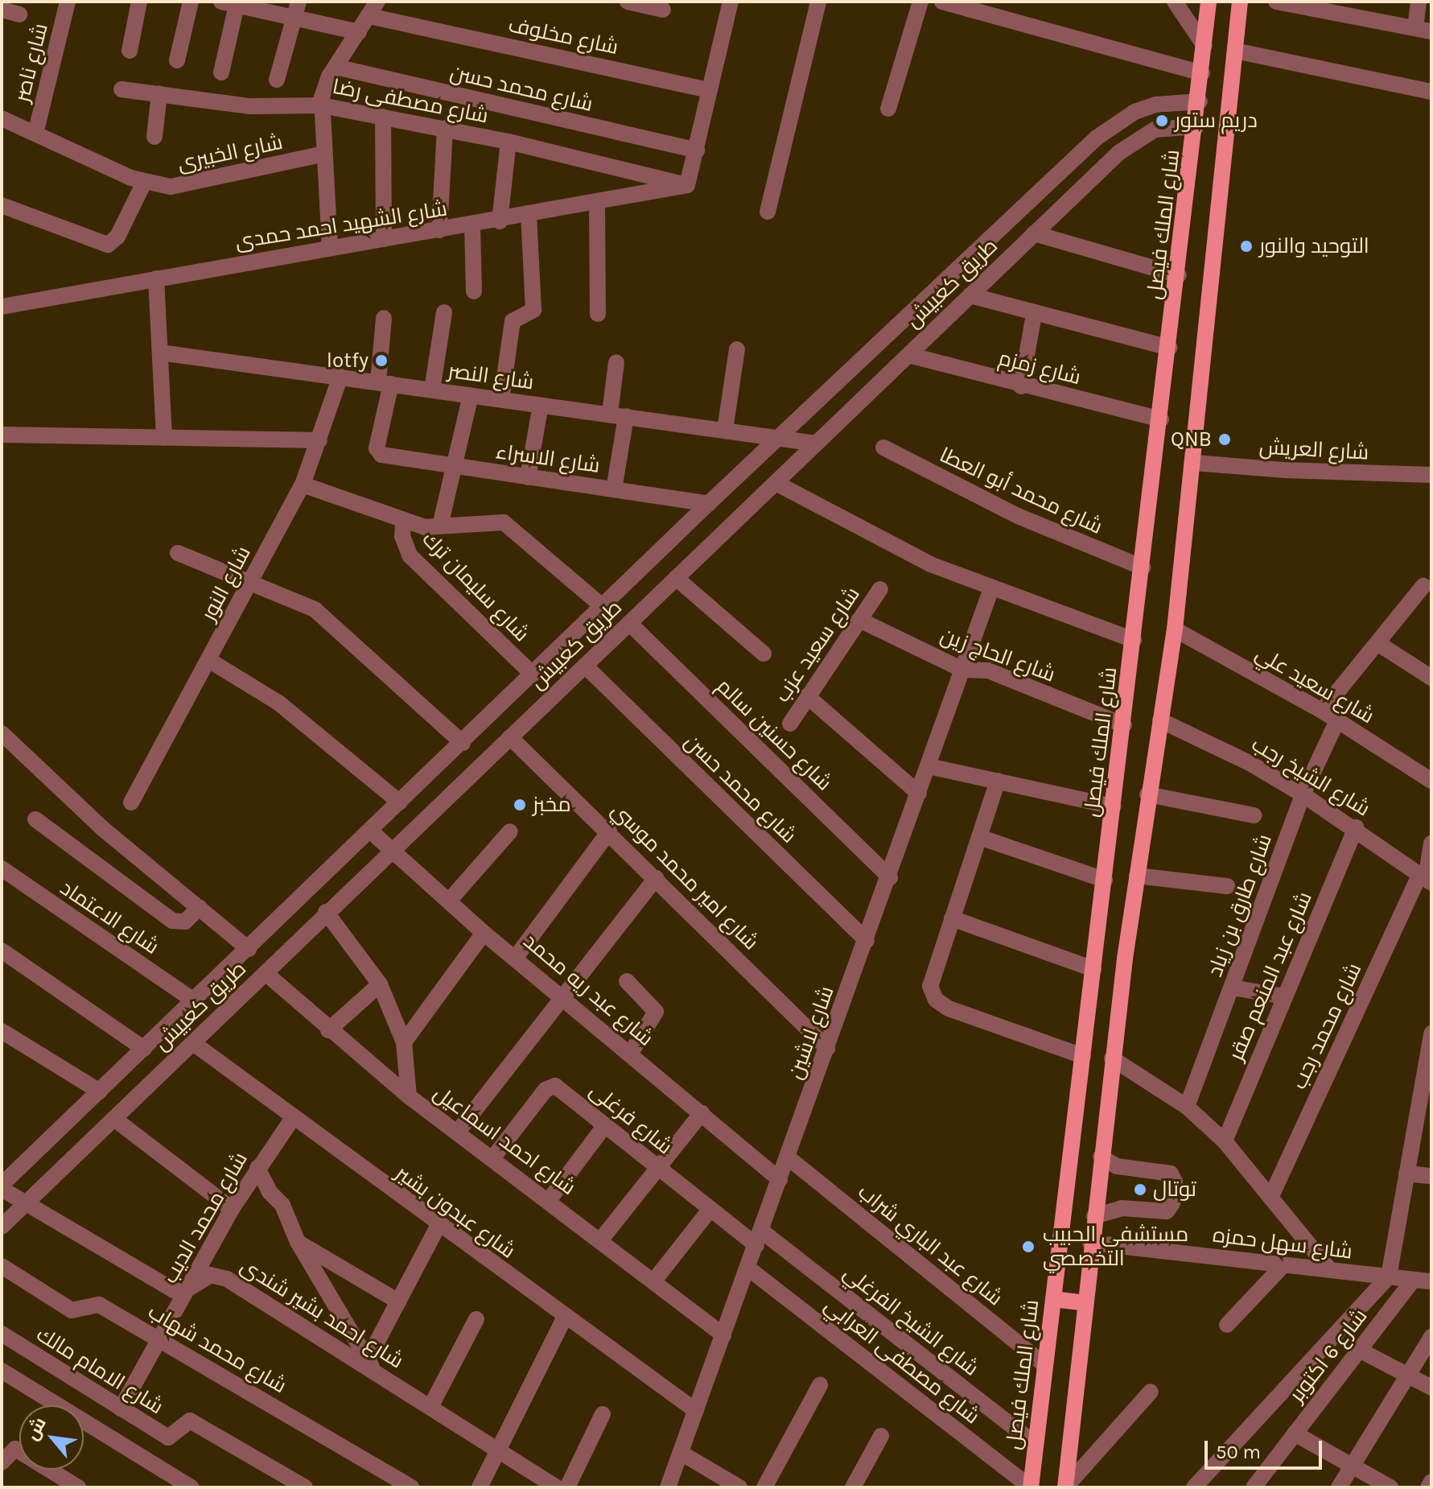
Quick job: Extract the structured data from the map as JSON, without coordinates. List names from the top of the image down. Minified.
{"streets":{"main road":["شارع الملك فيصل"],"street":["شارع مخلوف","شارع ناصر","شارع محمد حسن","شارع مصطفى رضا","شارع الخبيرى","شارع الشهيد احمد حمدى","طريق كعبيش","شارع زمزم","شارع النصر","شارع العريش","شارع الاسراء","شارع محمد أبو العطا","شارع النور","شارع سليمان ترك","شارع سعيد عزب","شارع الحاج زين","شارع سعيد علي","شارع حسنين سالم","شارع الشيخ رجب","شارع امير محمد موسي","شارع طارق بن زياد","شارع الاعتماد","شارع عبد المنعم صقر","شارع عبد ريه محمد","شارع محمد رجب","شارع لاشين","شارع فرغلى","شارع احمد اسماعيل","شارع عبدون بشير","شارع محمد الديب","شارع سهل حمزه","شارع عبد الباري شراب","شارع احمد بشير شندى","شارع الشيخ الفرغلي","شارع محمد شهاب","شارع 6 اكتوبر","شارع مصطفى العرابي","شارع الامام مالك"]},"crossings":[["شارع ناصر","شارع الخبيرى"],["شارع محمد حسن","طريق كعبيش"],["شارع محمد حسن","شارع لاشين"],["شارع مصطفى رضا","شارع الشهيد احمد حمدى"],["شارع الملك فيصل","طريق كعبيش"],["شارع الملك فيصل","شارع زمزم"],["شارع الملك فيصل","شارع محمد أبو العطا"],["شارع الملك فيصل","شارع الحاج زين"],["شارع الملك فيصل","شارع عبد الباري شراب"],["شارع الملك فيصل","شارع الشيخ الفرغلي"],["شارع الملك فيصل","شارع مصطفى العرابي"],["طريق كعبيش","شارع زمزم"],["طريق كعبيش","شارع النصر"],["طريق كعبيش","شارع الاسراء"],["طريق كعبيش","شارع سليمان ترك"],["طريق كعبيش","شارع حسنين سالم"],["طريق كعبيش","شارع امير محمد موسي"],["طريق كعبيش","شارع الاعتماد"],["طريق كعبيش","شارع عبد ريه محمد"],["طريق كعبيش","شارع احمد اسماعيل"],["طريق كعبيش","شارع عبدون بشير"],["شارع النصر","شارع الاسراء"],["شارع النصر","شارع النور"],["شارع سعيد عزب","شارع الحاج زين"],["شارع الحاج زين","شارع لاشين"],["شارع سعيد علي","شارع طارق بن زياد"],["شارع حسنين سالم","شارع لاشين"],["شارع الشيخ رجب","شارع طارق بن زياد"],["شارع الشيخ رجب","شارع عبد المنعم صقر"],["شارع الشيخ رجب","شارع محمد رجب"],["شارع امير محمد موسي","شارع لاشين"],["شارع عبد ريه محمد","شارع لاشين"],["شارع لاشين","شارع فرغلى"],["شارع لاشين","شارع احمد اسماعيل"],["شارع لاشين","شارع عبدون بشير"],["شارع لاشين","شارع عبد الباري شراب"],["شارع لاشين","شارع الشيخ الفرغلي"],["شارع لاشين","شارع مصطفى العرابي"],["شارع فرغلى","شارع احمد اسماعيل"],["شارع فرغلى","شارع الشيخ الفرغلي"],["شارع عبدون بشير","شارع محمد الديب"],["شارع محمد الديب","شارع احمد بشير شندى"],["شارع محمد الديب","شارع محمد شهاب"],["شارع محمد الديب","شارع الامام مالك"],["شارع سهل حمزه","شارع 6 اكتوبر"]],"places":["دريم ستور","التوحيد والنور","lotfy","QNB","مخبز","توتال","مستشفى الحبيب التخصصي"],"scale_bar":"50 m","north":"top left"}
